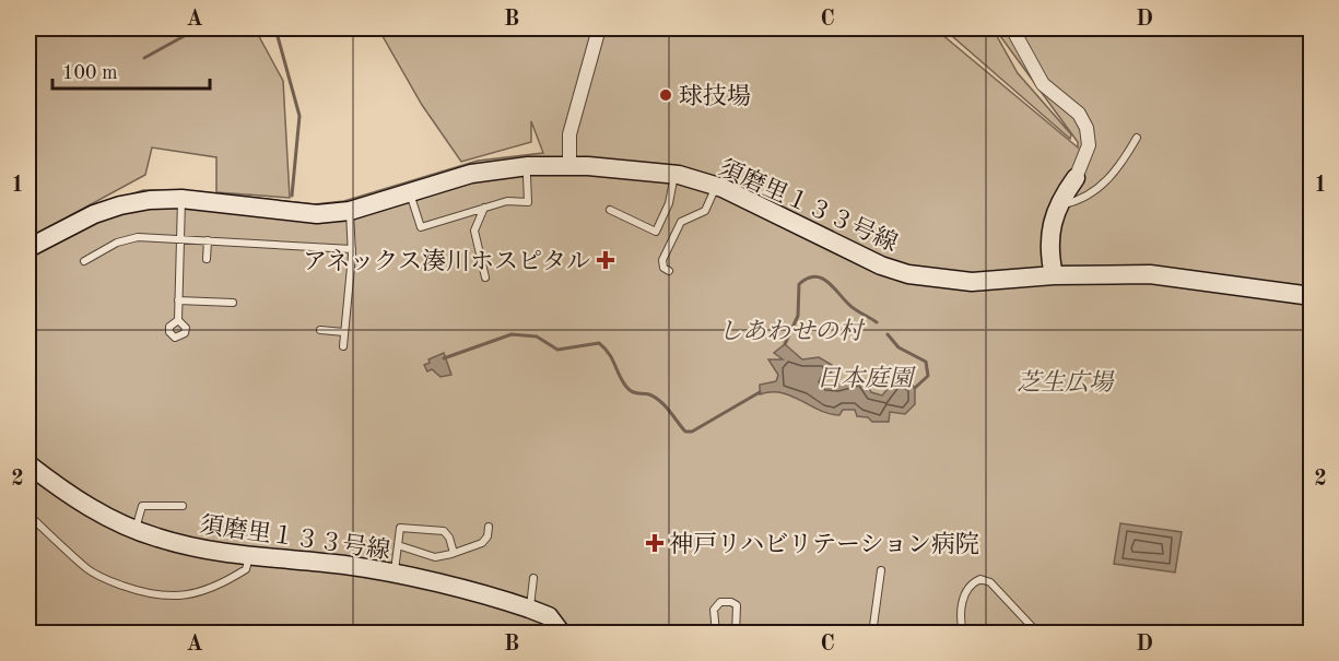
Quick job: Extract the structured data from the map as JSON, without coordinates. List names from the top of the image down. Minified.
{"streets":{"street":["須磨里１３３号線"]},"parks":["しあわせの村","日本庭園","芝生広場"],"places":{"other":["球技場"],"health":["アネックス湊川ホスピタル","神戸リハビリテーション病院"]},"scale_bar":"100 m","grid":{"columns":["A","B","C","D"],"rows":["1","2"]}}
